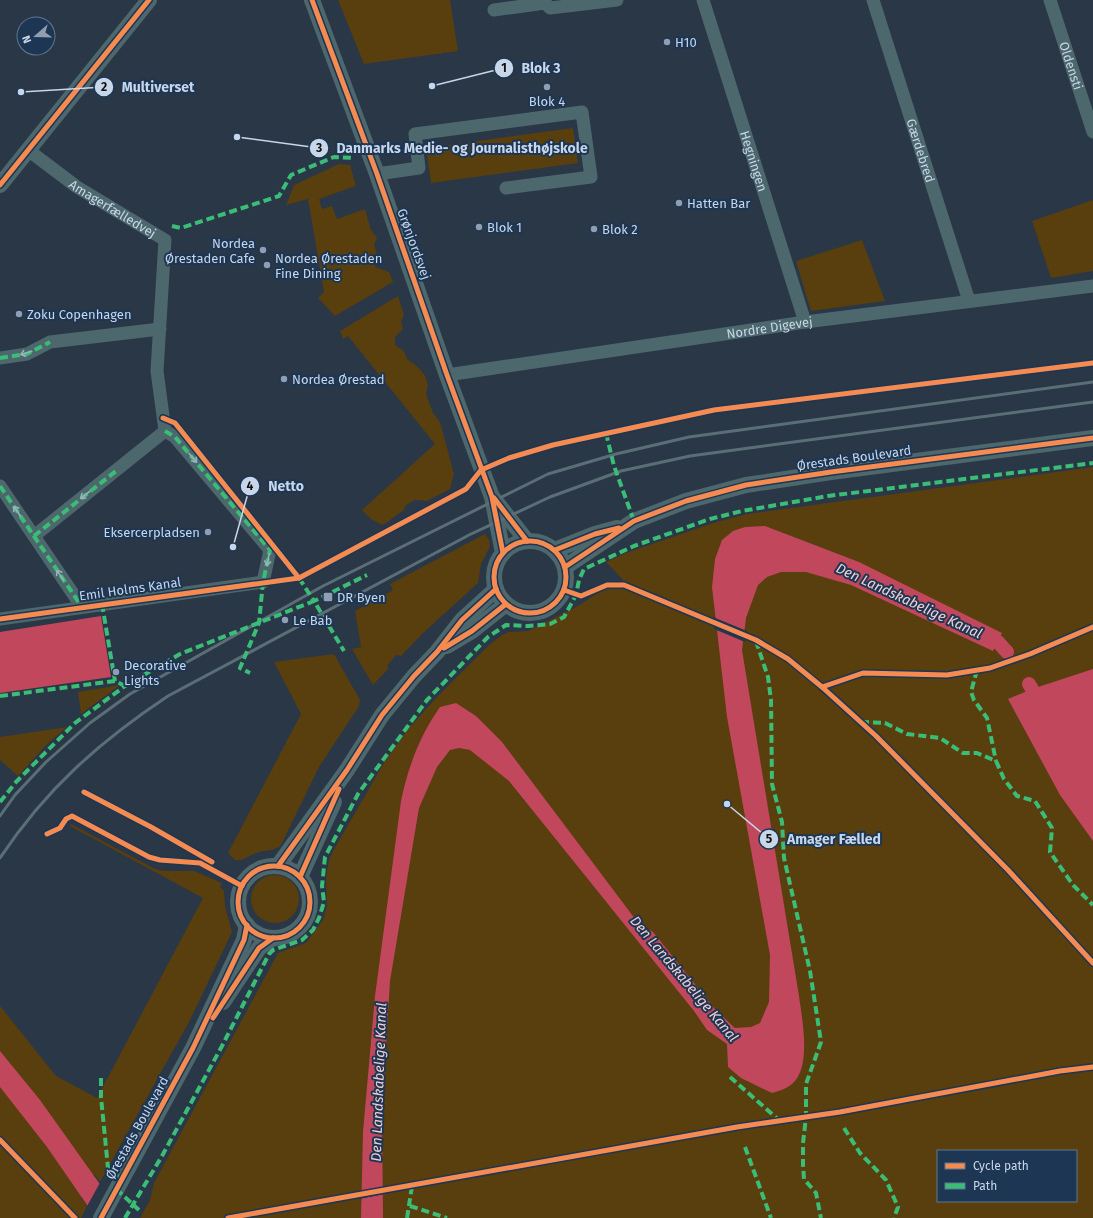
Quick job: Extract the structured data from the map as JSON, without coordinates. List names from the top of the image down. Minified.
{"streets":{"street":["Oldensti","Gærdebred","Hegningen","Amagerfælledvej","Grønjordsvej","Nordre Digevej","Ørestads Boulevard","Emil Holms Kanal"]},"crossings":[["Gærdebred","Nordre Digevej"],["Hegningen","Nordre Digevej"],["Amagerfælledvej","Emil Holms Kanal"],["Grønjordsvej","Nordre Digevej"],["Grønjordsvej","Ørestads Boulevard"]],"water":["Den Landskabelige Kanal"],"places":{"other":["H10","Blok 3","Blok 4","Multiverset","Danmarks Medie- og Journalisthøjskole","Hatten Bar","Blok 1","Blok 2","Nordea Ørestaden Cafe","Nordea Ørestaden Fine Dining","Zoku Copenhagen","Nordea Ørestad","Eksercerpladsen","Netto","Le Bab","Decorative Lights","Amager Fælled"],"transit":["DR Byen"]},"legend":["Cycle path","Path"],"north":"left"}
